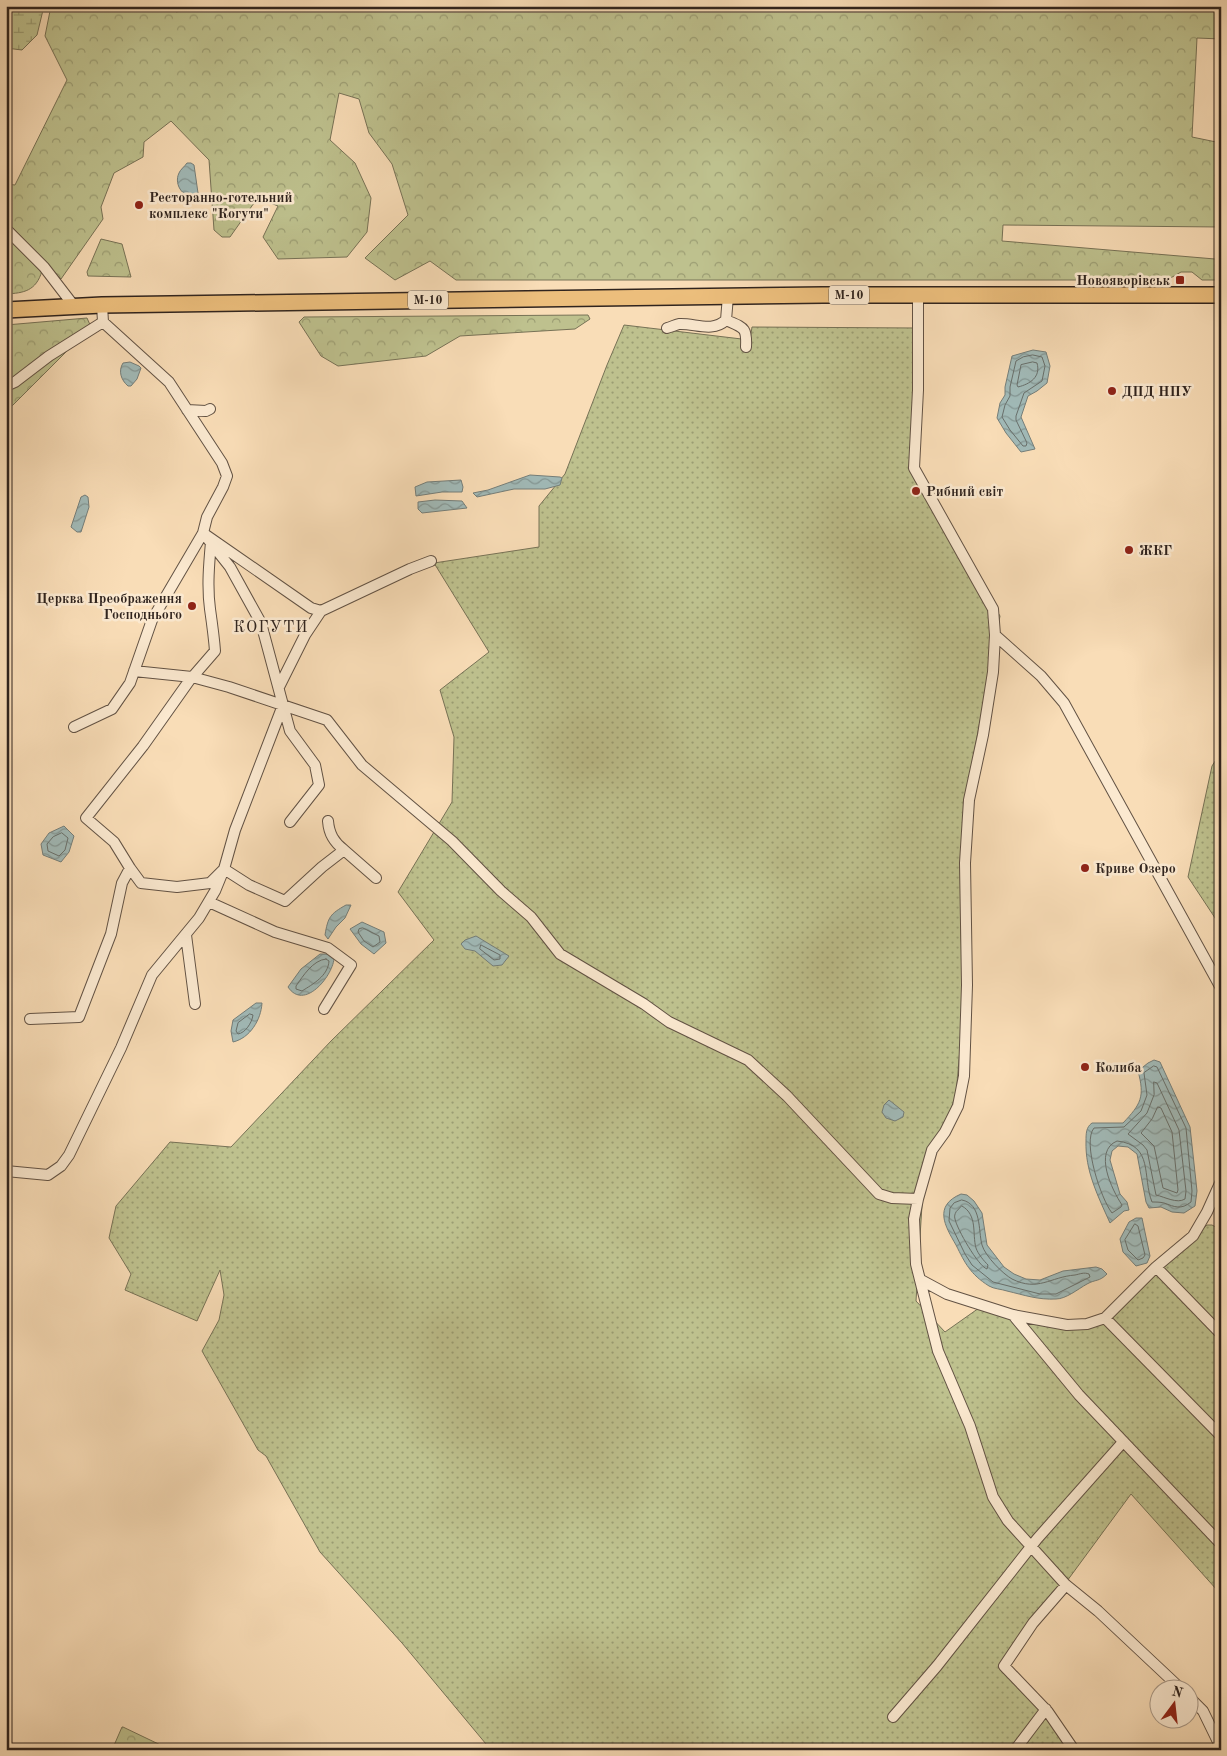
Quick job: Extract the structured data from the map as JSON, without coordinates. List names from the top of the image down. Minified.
{"streets":{"highway":["М-10"]},"districts":["КОГУТИ"],"places":{"other":["Ресторанно-готельний комплекс \"Когути\"","ДПД НПУ","Рибний світ","ЖКГ","Церква Преображення Господнього","Криве Озеро","Колиба"],"transit":["Новояворівськ"]},"north":"top"}
